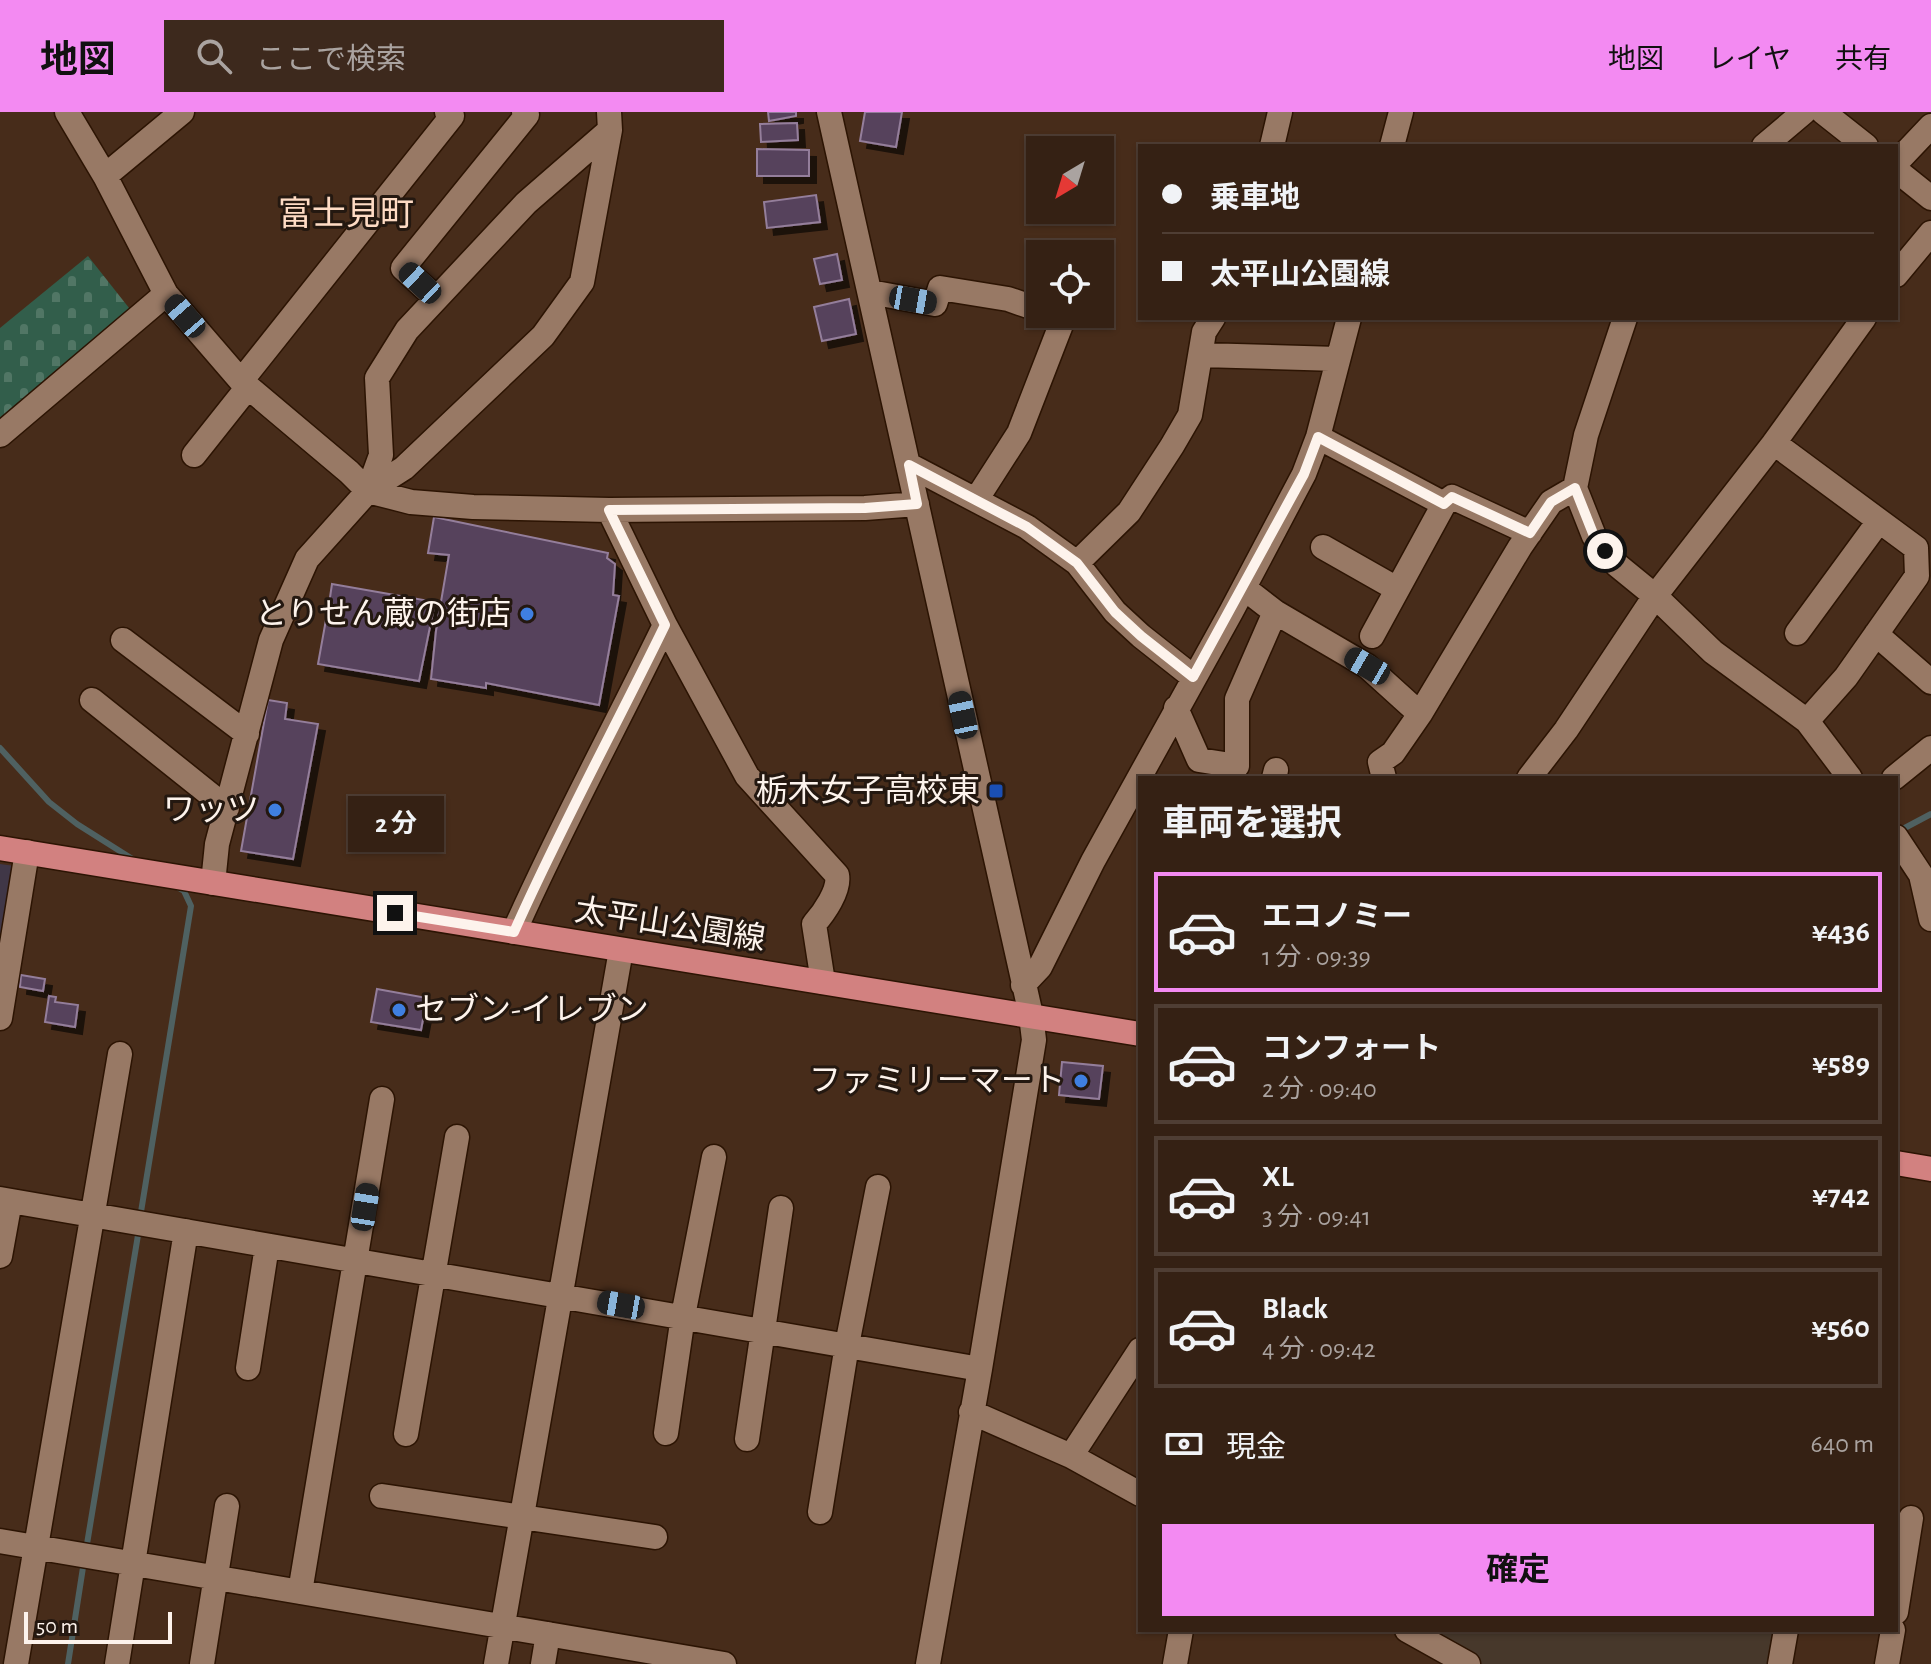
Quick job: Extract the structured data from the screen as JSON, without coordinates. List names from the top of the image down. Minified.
{"streets":{"main road":["太平山公園線"]},"districts":["富士見町"],"places":{"other":["とりせん蔵の街店","ワッツ","セブン-イレブン","ファミリーマート"],"transit":["栃木女子高校東"]},"scale_bar":"50 m","north":"bottom left","page":{"header":"地図","search":"ここで検索","nav":["地図","レイヤ","共有"],"banner":["乗車地","太平山公園線"],"heading":"車両を選択","bubble":"2 分","list":[{"name":"エコノミー","note":"1 分 · 09:39","value":"¥436"},{"name":"コンフォート","note":"2 分 · 09:40","value":"¥589"},{"name":"XL","note":"3 分 · 09:41","value":"¥742"},{"name":"Black","note":"4 分 · 09:42","value":"¥560"}],"pay":["現金","640 m"],"buttons":"確定","scale":"50 m"}}
